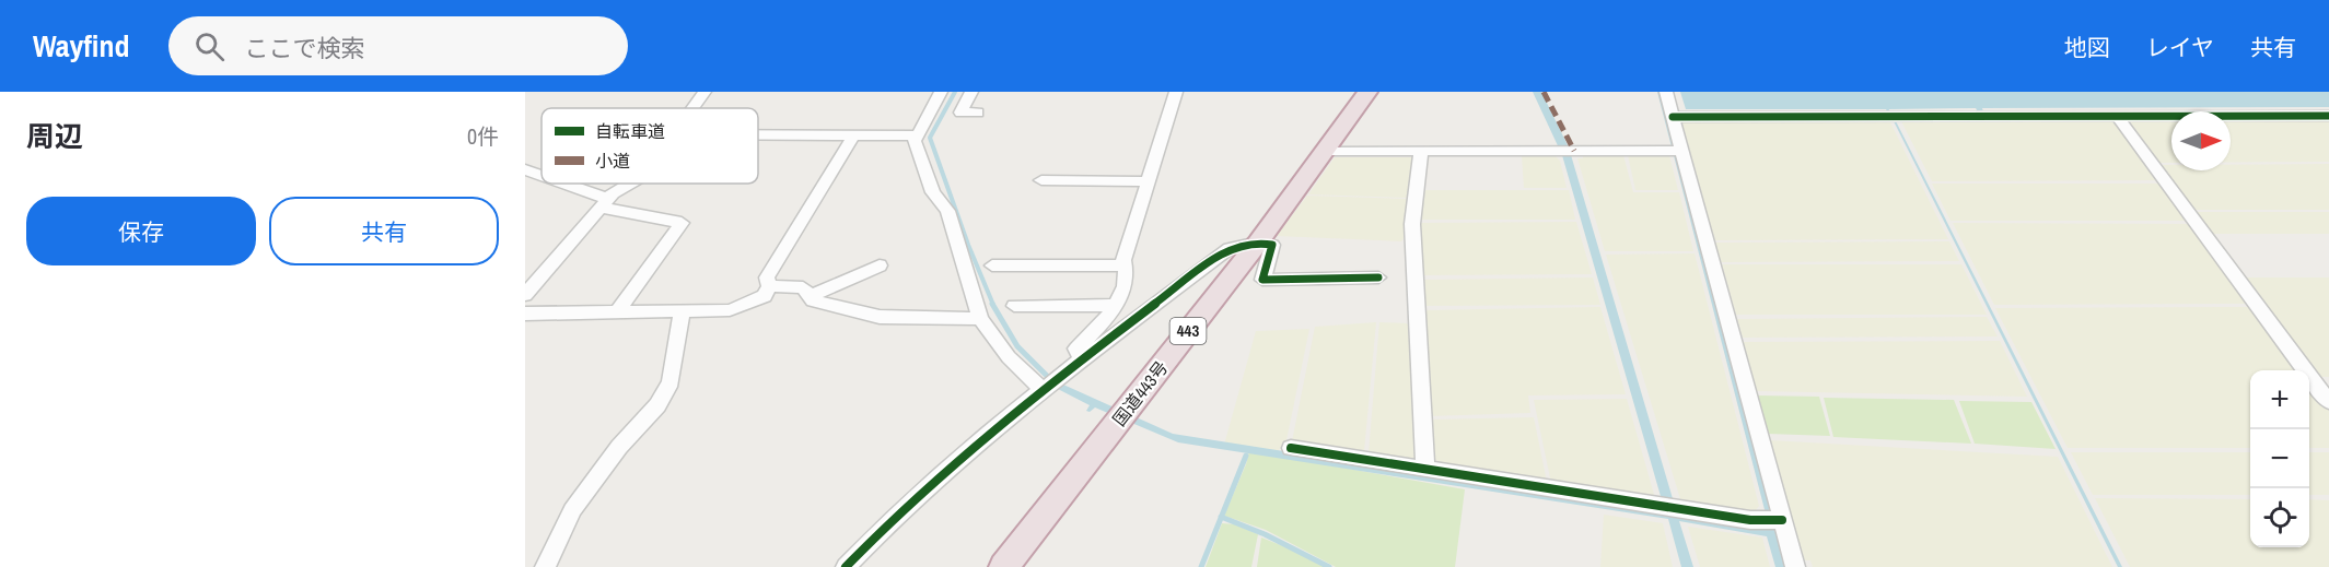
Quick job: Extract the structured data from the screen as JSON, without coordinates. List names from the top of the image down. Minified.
{"streets":{"highway":["443","国道443号"]},"legend":["自転車道","小道"],"north":"right","page":{"header":"Wayfind","search":"ここで検索","nav":["地図","レイヤ","共有"],"heading":["周辺","0件"],"buttons":["保存","共有"],"map_buttons":["+","−"]}}
